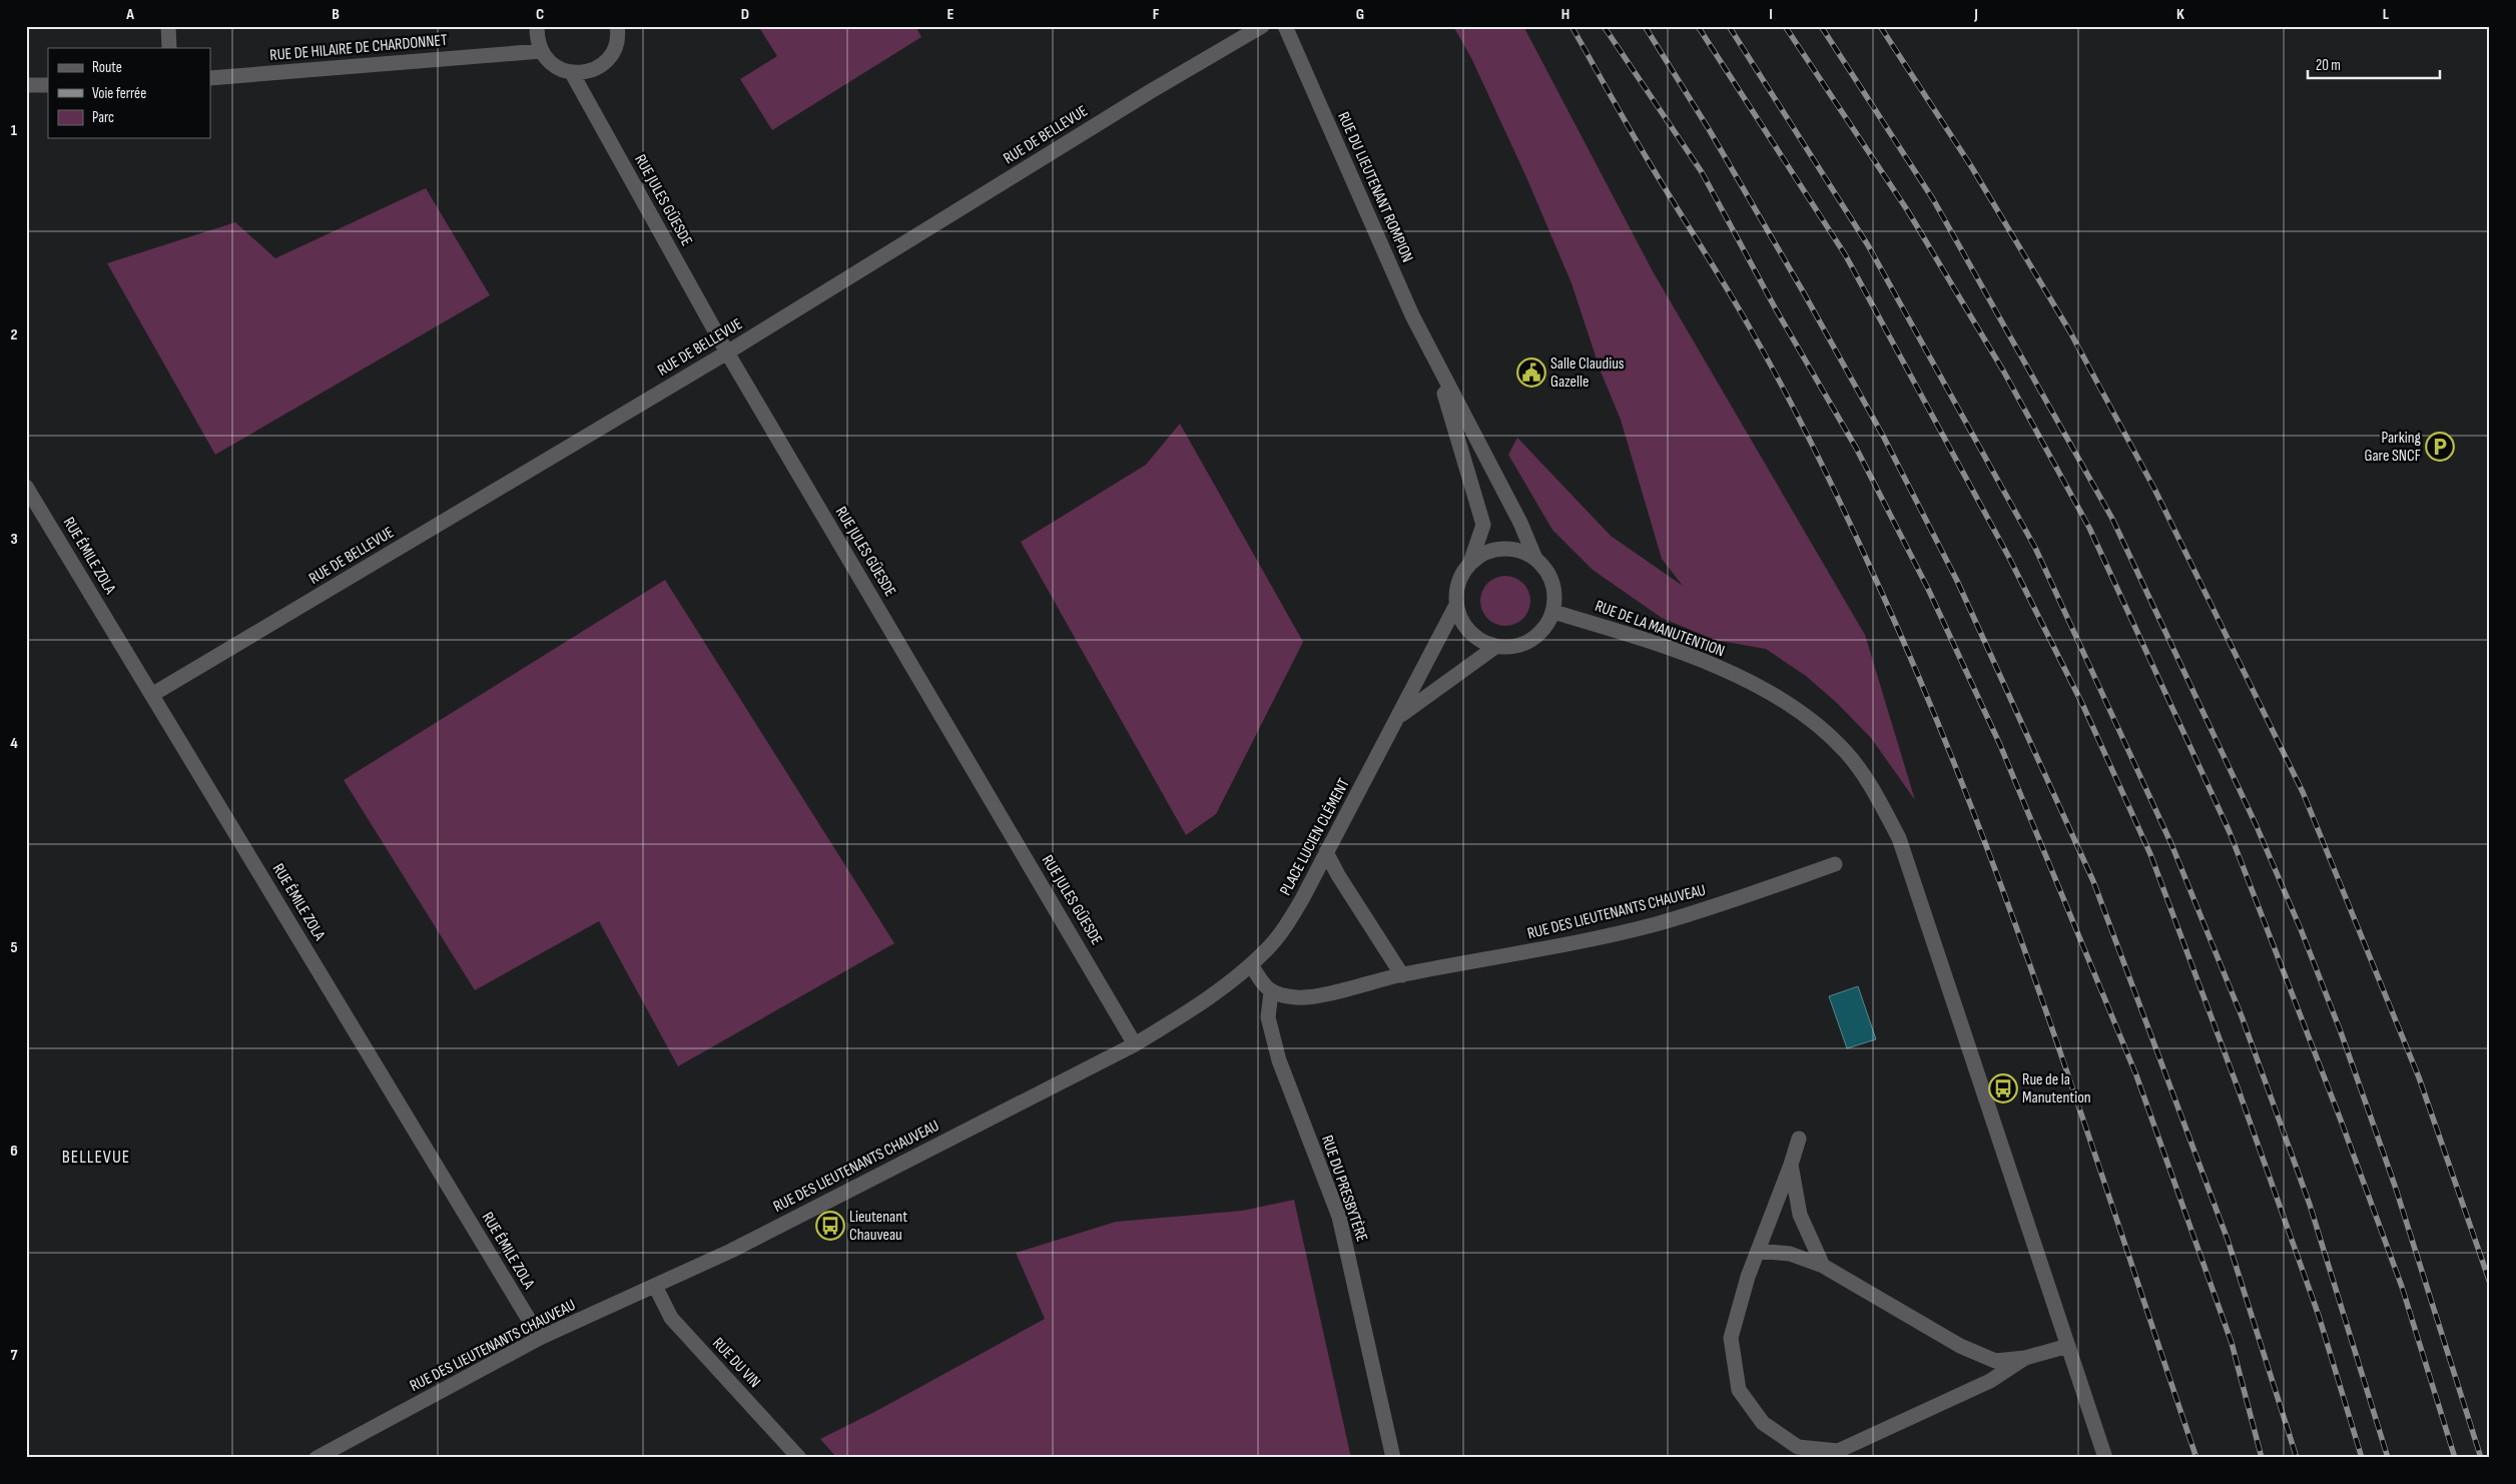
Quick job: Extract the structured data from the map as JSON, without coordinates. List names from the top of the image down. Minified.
{"streets":{"street":["RUE DE HILAIRE DE CHARDONNET","RUE DE BELLEVUE","RUE DU LIEUTENANT ROMPION","RUE JULES GÜESDE","RUE ÉMILE ZOLA","RUE DE LA MANUTENTION","PLACE LUCIEN CLÉMENT","RUE DES LIEUTENANTS CHAUVEAU","RUE DU PRESBYTÈRE","RUE DU VIN"]},"crossings":[["RUE DE BELLEVUE","RUE JULES GÜESDE"],["RUE DE BELLEVUE","RUE ÉMILE ZOLA"],["RUE DU LIEUTENANT ROMPION","RUE DE LA MANUTENTION"],["RUE DU LIEUTENANT ROMPION","PLACE LUCIEN CLÉMENT"],["RUE JULES GÜESDE","RUE DES LIEUTENANTS CHAUVEAU"],["RUE ÉMILE ZOLA","RUE DES LIEUTENANTS CHAUVEAU"],["RUE DE LA MANUTENTION","PLACE LUCIEN CLÉMENT"],["PLACE LUCIEN CLÉMENT","RUE DES LIEUTENANTS CHAUVEAU"],["RUE DES LIEUTENANTS CHAUVEAU","RUE DU PRESBYTÈRE"],["RUE DES LIEUTENANTS CHAUVEAU","RUE DU VIN"]],"districts":["BELLEVUE"],"places":{"public building":["Salle Claudius Gazelle"],"parking":["Parking Gare SNCF"],"bus stop":["Rue de la Manutention","Lieutenant Chauveau"]},"legend":["Route","Voie ferrée","Parc"],"scale_bar":"20 m","grid":{"columns":["A","B","C","D","E","F","G","H","I","J","K","L"],"rows":["1","2","3","4","5","6","7"]}}
